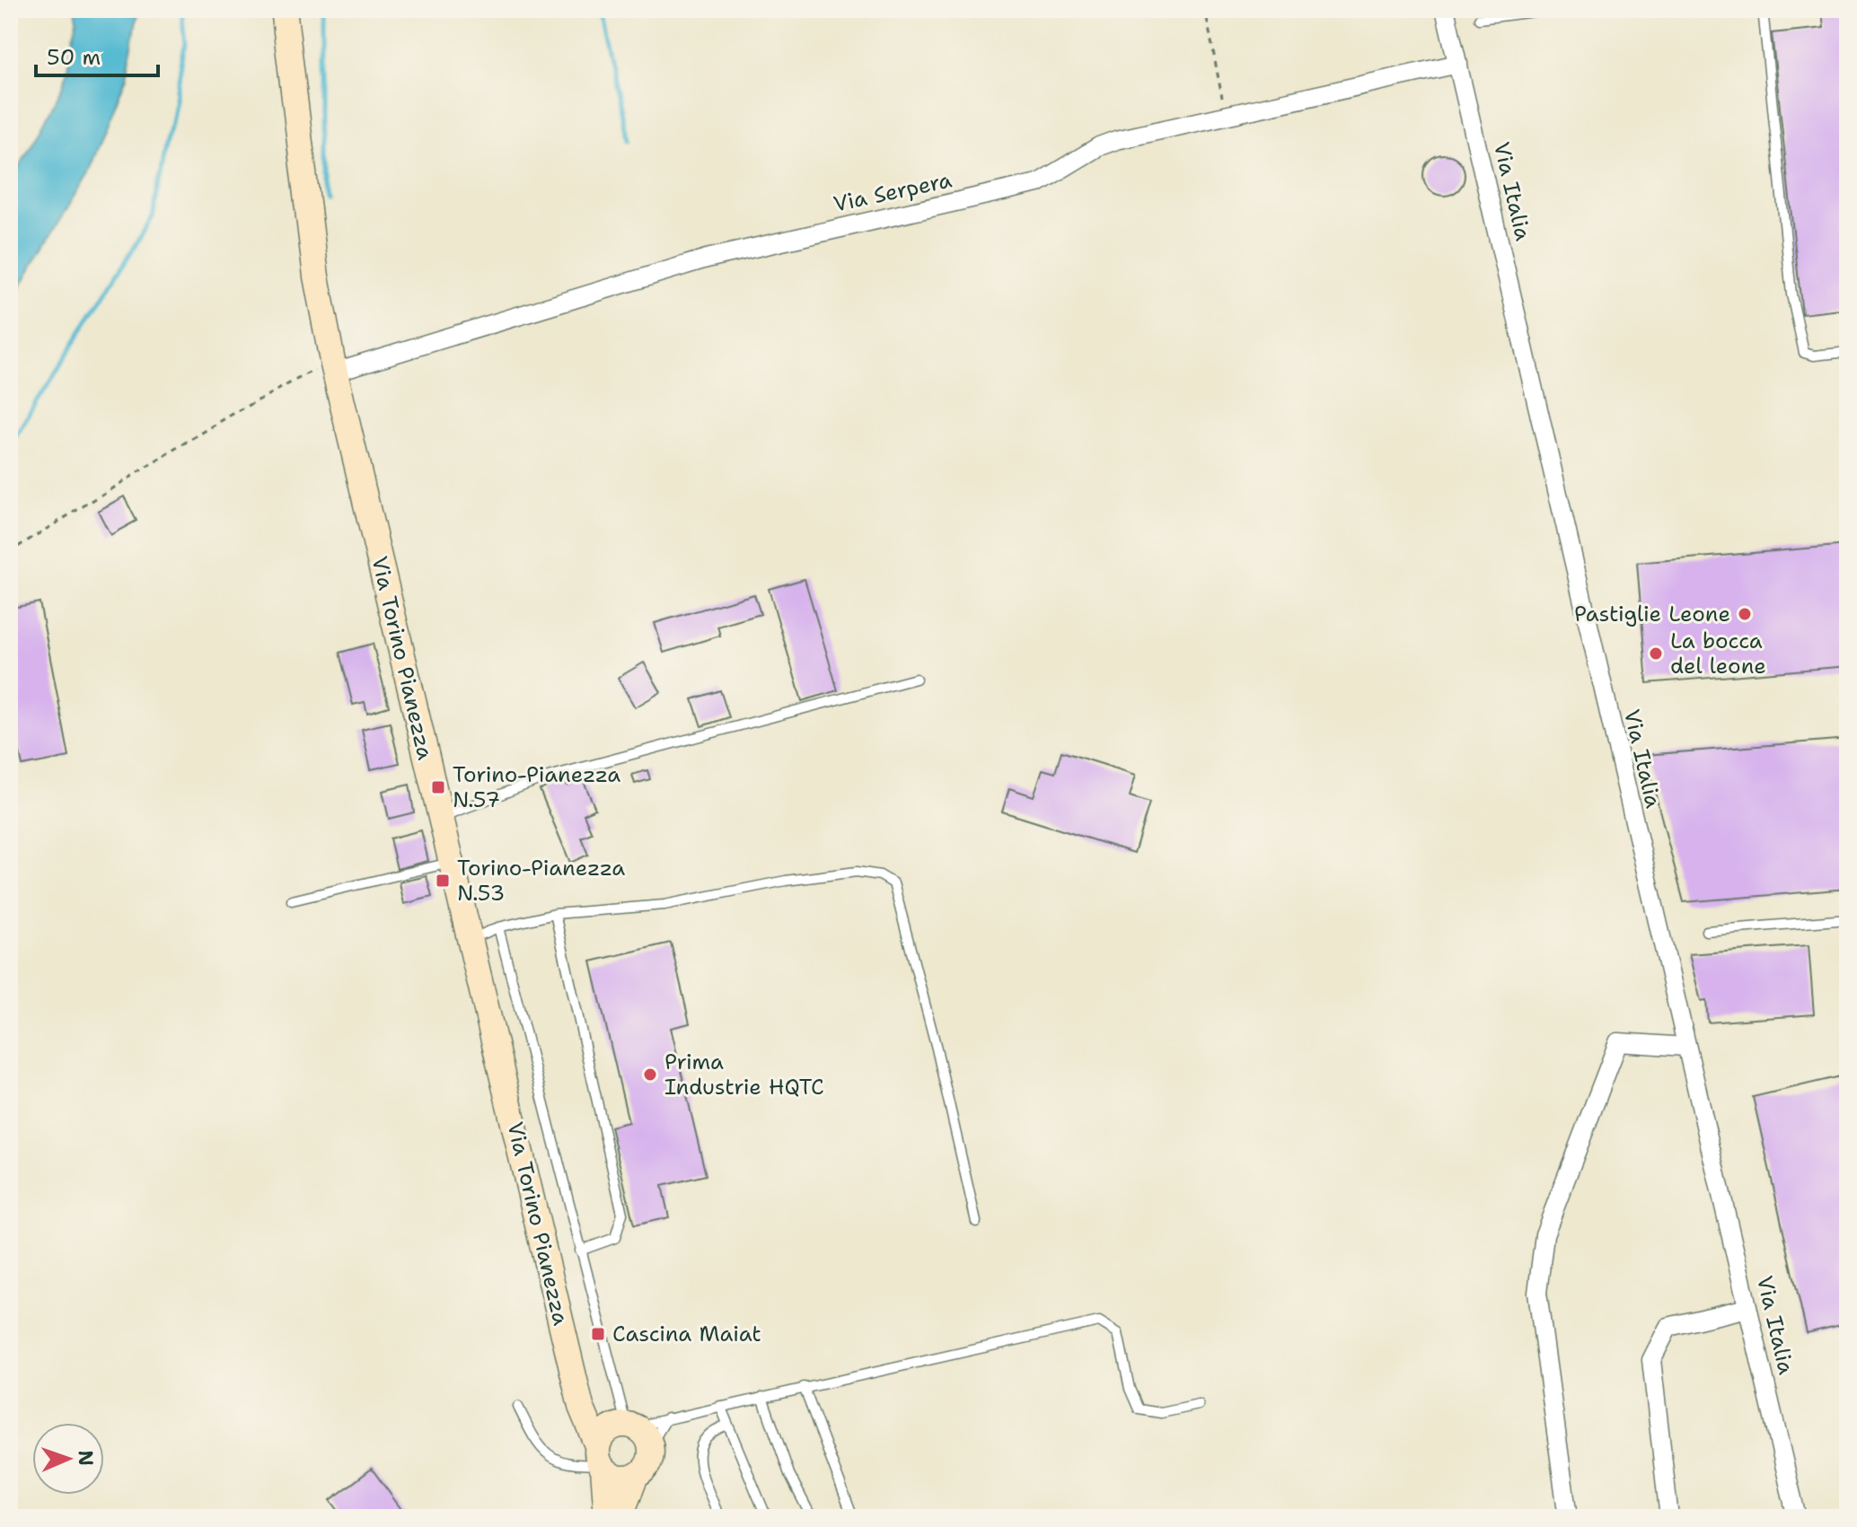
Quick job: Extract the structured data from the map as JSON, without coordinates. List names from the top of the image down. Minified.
{"streets":{"main road":["Via Torino Pianezza"],"street":["Via Italia","Via Serpera"]},"crossings":[["Via Italia","Via Serpera"],["Via Serpera","Via Torino Pianezza"]],"places":{"other":["Pastiglie Leone","La bocca del leone","Prima Industrie HQTC"],"transit":["Torino-Pianezza N.57","Torino-Pianezza N.53","Cascina Maiat"]},"scale_bar":"50 m","north":"right"}
